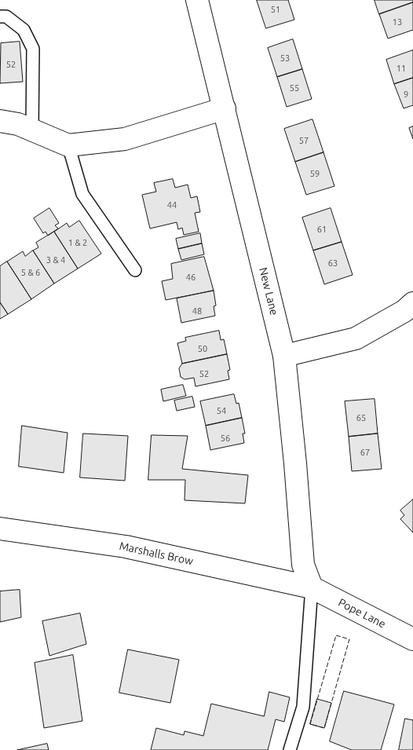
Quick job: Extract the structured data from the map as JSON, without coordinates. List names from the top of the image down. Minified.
{"streets":{"street":["New Lane","Marshalls Brow","Pope Lane"]},"crossings":[["New Lane","Marshalls Brow"],["New Lane","Pope Lane"],["Marshalls Brow","Pope Lane"]],"house_numbers":["51","13","53","52","11","55","9","57","59","44","61","1 & 2","3 & 4","63","5 & 6","46","48","50","52","54","65","56","67"]}
